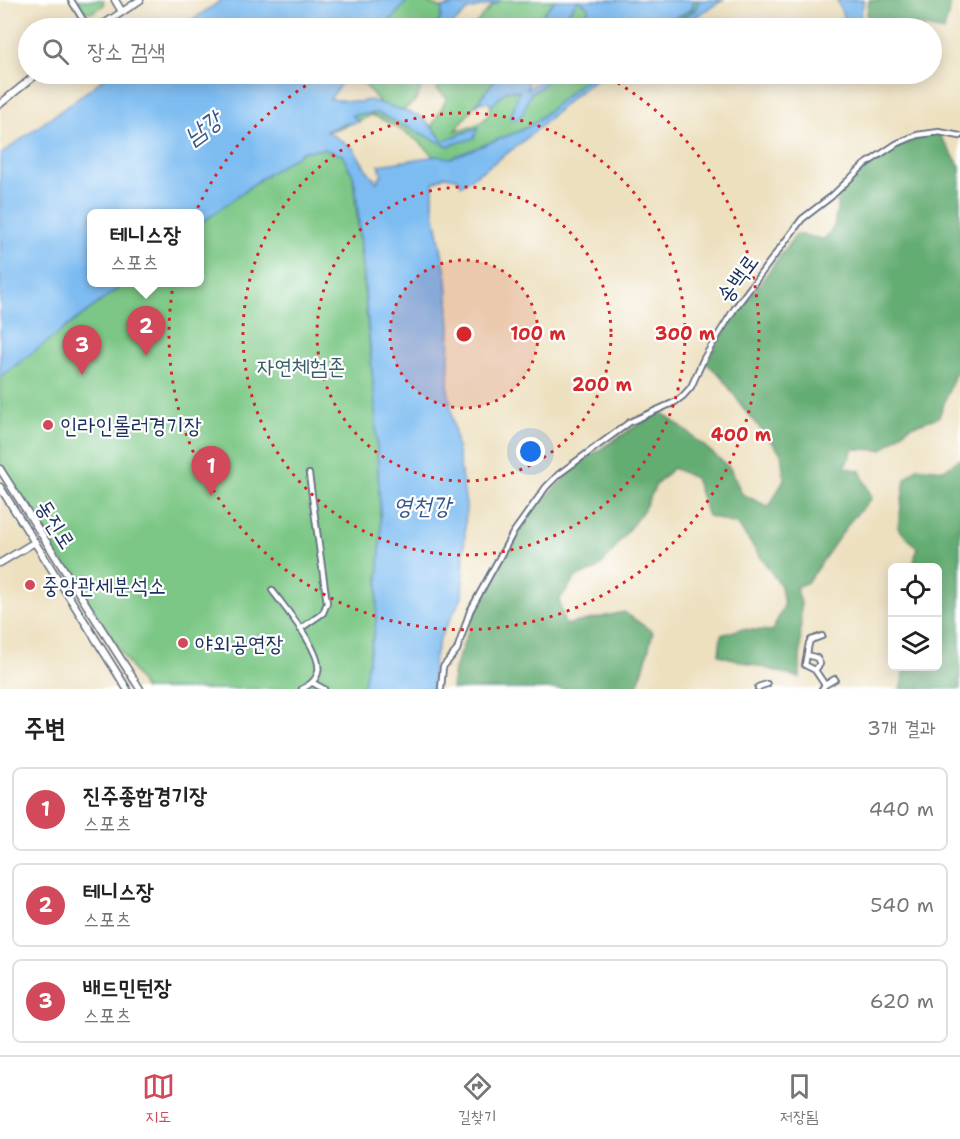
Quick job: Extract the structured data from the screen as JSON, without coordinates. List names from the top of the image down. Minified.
{"streets":{"street":["송백로","동진로"]},"water":["남강","영천강"],"parks":["자연체험존"],"places":["인라인롤러경기장","중앙관세분석소","야외공연장"],"page":{"search":"장소 검색","popup":["테니스장","스포츠"],"pins":["2","3","1"],"heading":["주변","3개 결과"],"list":[{"mark":"1","name":"진주종합경기장","note":"스포츠","value":"440 m"},{"mark":"2","name":"테니스장","note":"스포츠","value":"540 m"},{"mark":"3","name":"배드민턴장","note":"스포츠","value":"620 m"}],"nav":["지도","길찾기","저장됨"]},"rings":["100 m","300 m","200 m","400 m"]}
